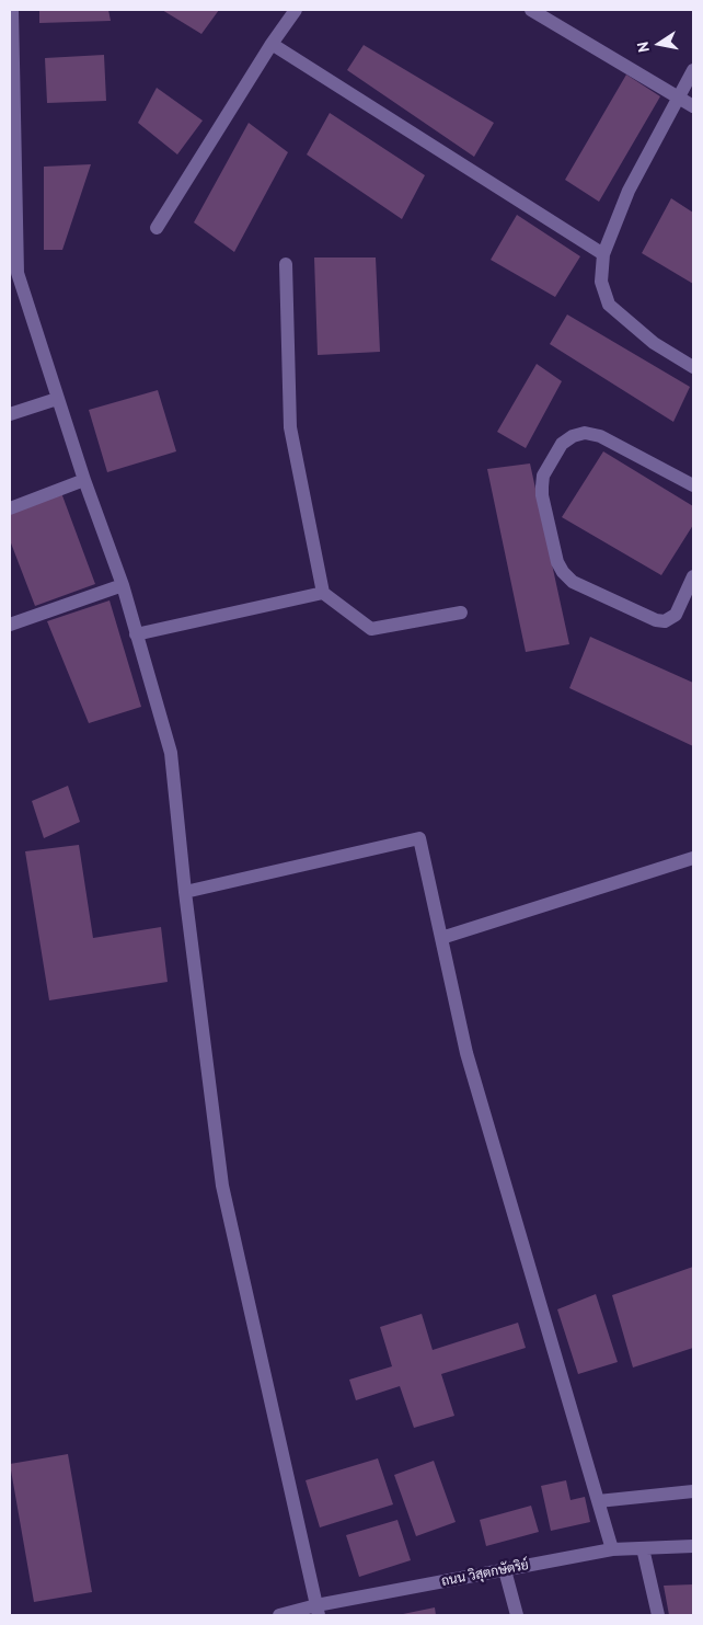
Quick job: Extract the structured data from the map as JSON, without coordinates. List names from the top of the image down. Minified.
{"streets":{"street":["ถนน วิสุตกษัตริย์"]},"north":"left"}
